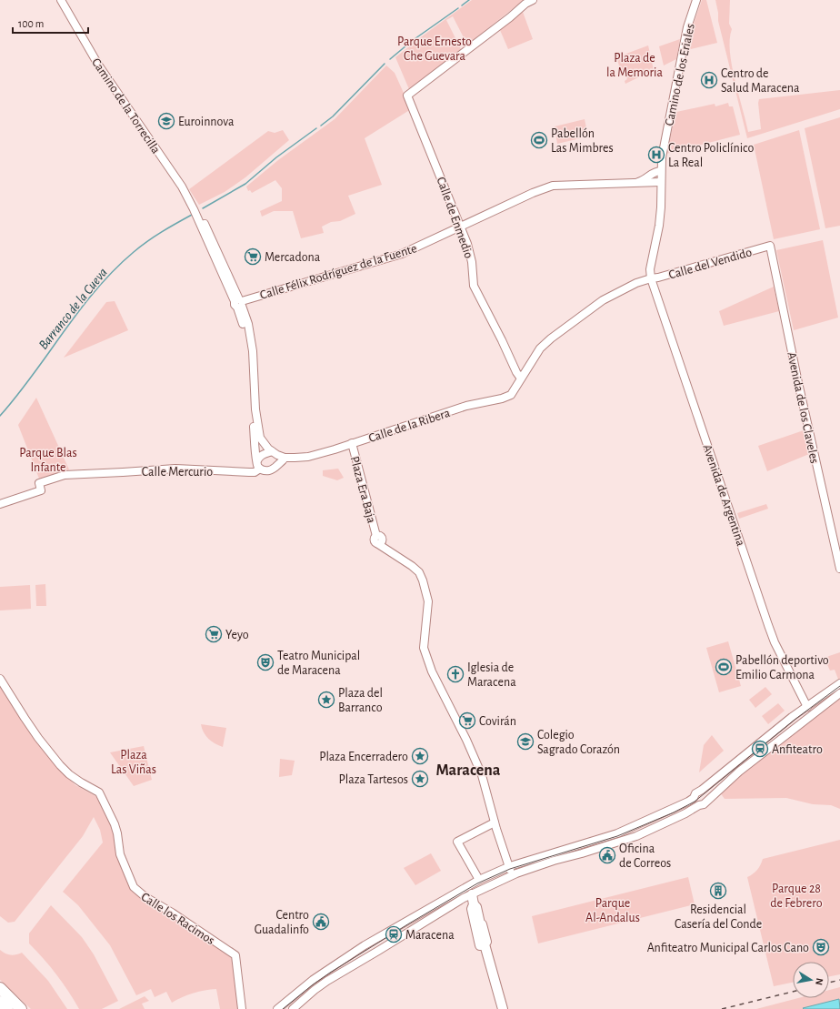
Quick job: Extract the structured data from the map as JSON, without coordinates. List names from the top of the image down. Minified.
{"streets":{"street":["Camino de los Eriales","Camino de la Torrecilla","Calle de Enmedio","Calle del Vendido","Calle Félix Rodríguez de la Fuente","Avenida de los Claveles","Calle de la Ribera","Calle Mercurio","Plaza Era Baja","Avenida de Argentina","Calle los Racimos"]},"crossings":[["Camino de los Eriales","Calle del Vendido"],["Camino de los Eriales","Calle Félix Rodríguez de la Fuente"],["Camino de los Eriales","Avenida de Argentina"],["Camino de la Torrecilla","Calle Félix Rodríguez de la Fuente"],["Camino de la Torrecilla","Calle de la Ribera"],["Camino de la Torrecilla","Calle Mercurio"],["Calle de Enmedio","Calle del Vendido"],["Calle de Enmedio","Calle Félix Rodríguez de la Fuente"],["Calle del Vendido","Avenida de los Claveles"],["Calle del Vendido","Calle de la Ribera"],["Calle del Vendido","Avenida de Argentina"],["Calle de la Ribera","Calle Mercurio"],["Calle de la Ribera","Plaza Era Baja"]],"districts":["Maracena"],"water":["Barranco de la Cueva"],"parks":["Parque Ernesto Che Guevara","Plaza de la Memoria","Parque Blas Infante","Plaza Las Viñas","Parque 28 de Febrero","Parque Al-Andalus"],"places":{"hospital":["Centro de Salud Maracena","Centro Policlínico La Real"],"school or university":["Euroinnova","Colegio Sagrado Corazón"],"sports":["Pabellón Las Mimbres","Pabellón deportivo Emilio Carmona"],"supermarket":["Mercadona","Yeyo","Covirán"],"theatre":["Teatro Municipal de Maracena","Anfiteatro Municipal Carlos Cano"],"church":["Iglesia de Maracena"],"place":["Plaza del Barranco","Plaza Encerradero","Plaza Tartesos"],"station":["Anfiteatro","Maracena"],"public building":["Oficina de Correos","Centro Guadalinfo"],"building":["Residencial Casería del Conde"]},"scale_bar":"100 m","north":"right"}
